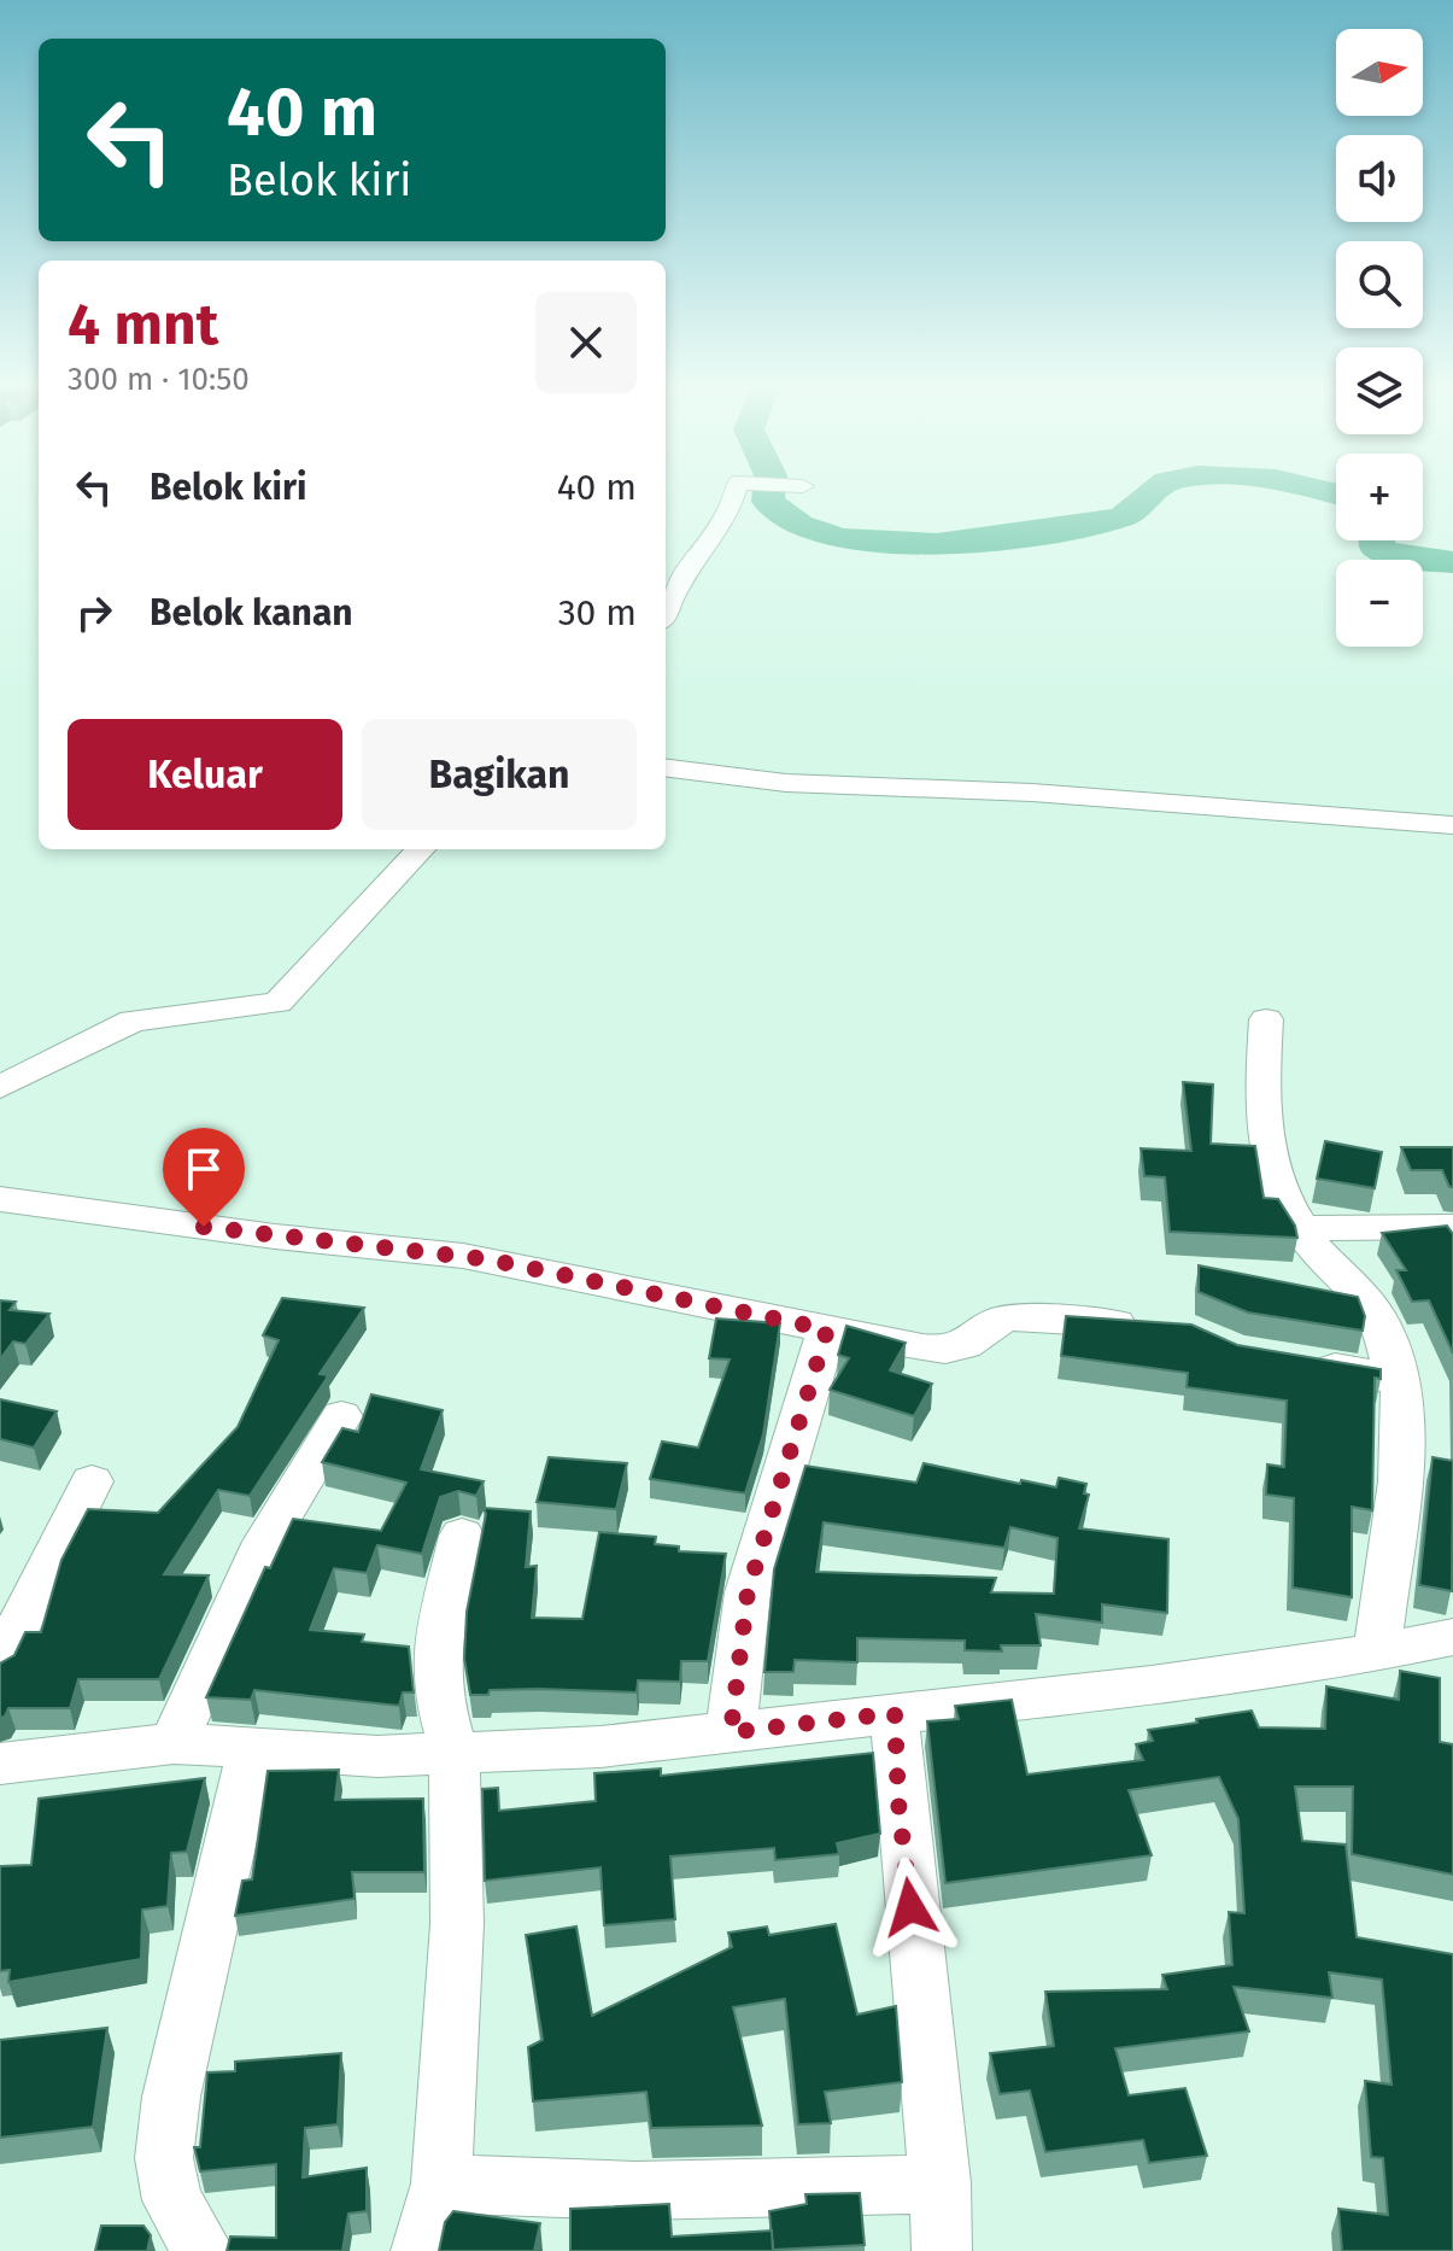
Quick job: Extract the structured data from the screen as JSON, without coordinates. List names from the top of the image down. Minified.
{"north":"right","page":{"map_buttons":["+","−"],"turn":["40 m","Belok kiri"],"heading":["4 mnt","300 m · 10:50"],"list":[{"name":"Belok kiri","value":"40 m"},{"name":"Belok kanan","value":"30 m"}],"buttons":["Keluar","Bagikan"]}}
